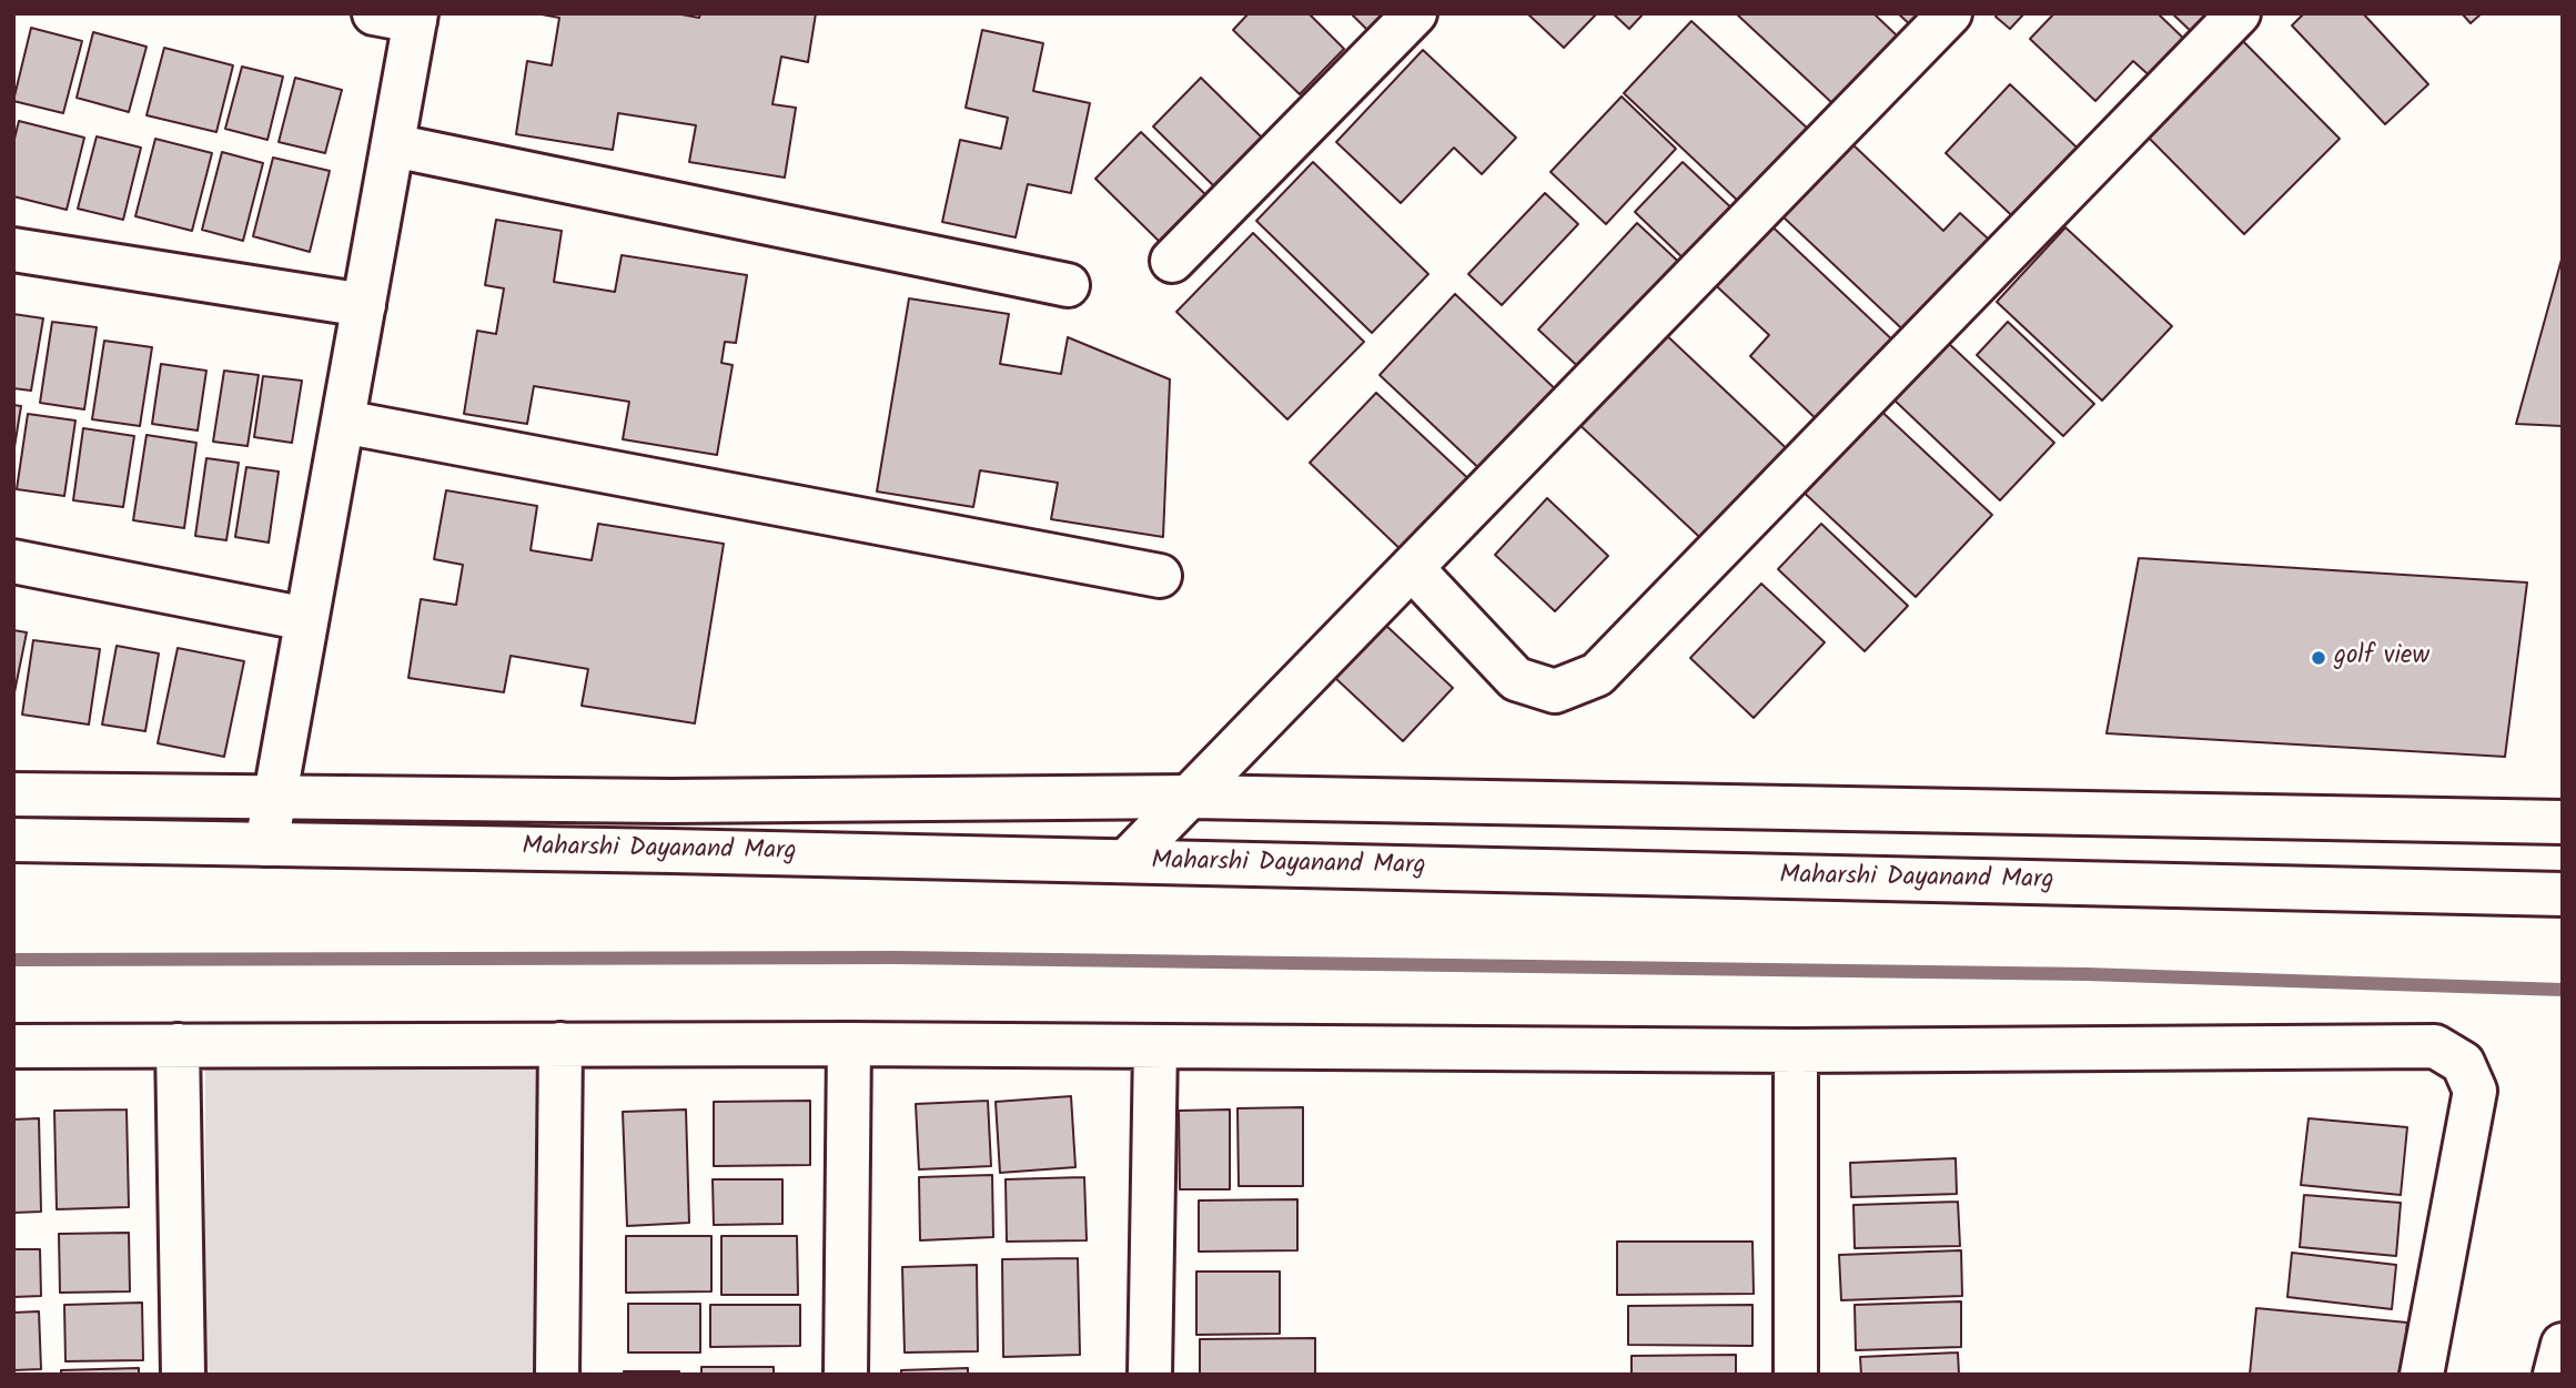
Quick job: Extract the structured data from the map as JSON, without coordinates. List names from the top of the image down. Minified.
{"streets":{"street":["Maharshi Dayanand Marg"]},"places":["golf view"]}
